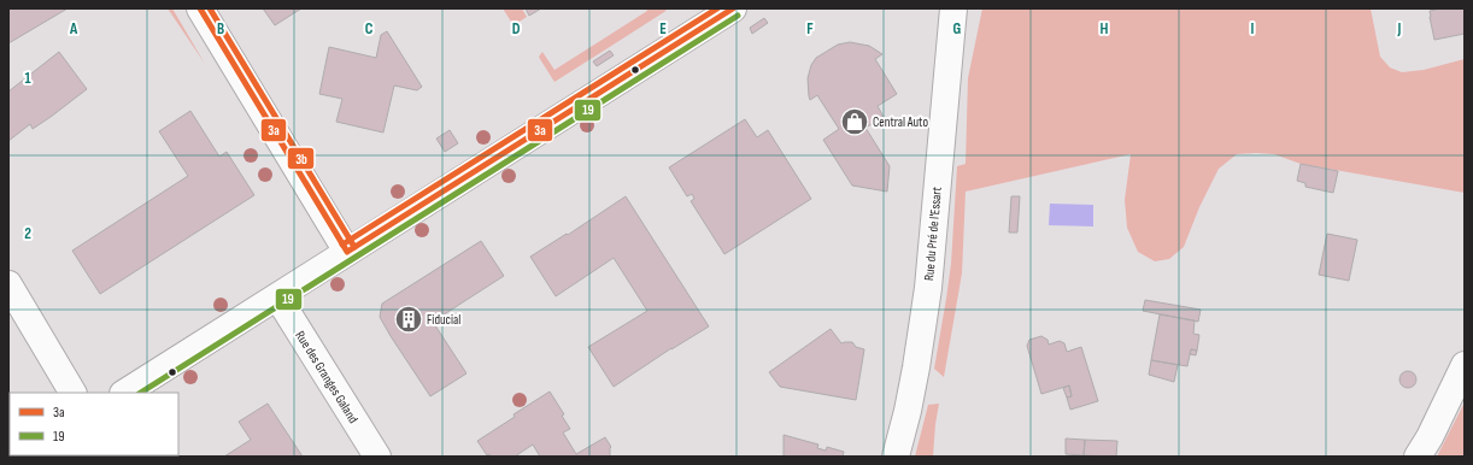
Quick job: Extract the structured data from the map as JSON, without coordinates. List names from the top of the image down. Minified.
{"streets":{"street":["Rue du Pré de l'Essart","Rue des Granges Galand"]},"places":{"shop":["Central Auto"],"building":["Fiducial"]},"lines":["transit line 3a","transit line 3b","transit line 19"],"legend":["3a","19"],"grid":{"columns":["A","B","C","D","E","F","G","H","I","J"],"rows":["1","2"]}}
